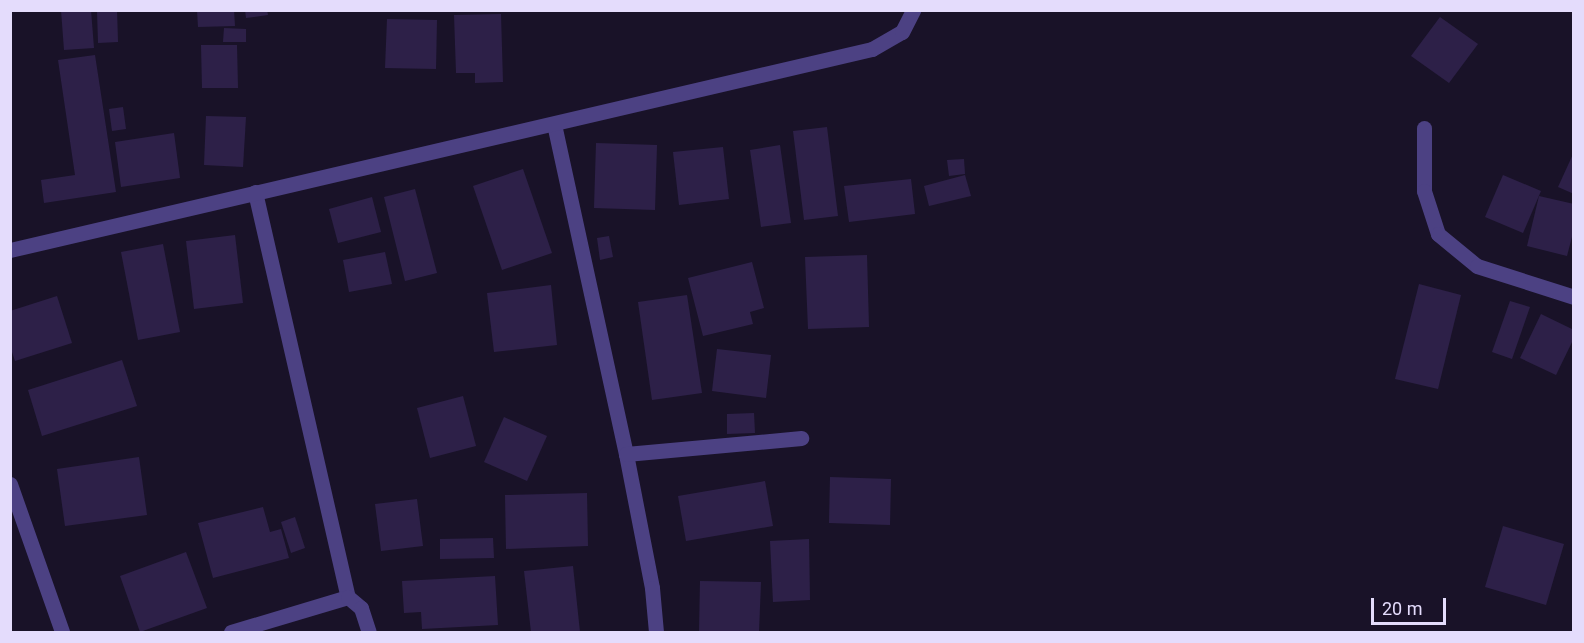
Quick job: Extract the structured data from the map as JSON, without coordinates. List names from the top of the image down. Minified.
{"scale_bar":"20 m"}
